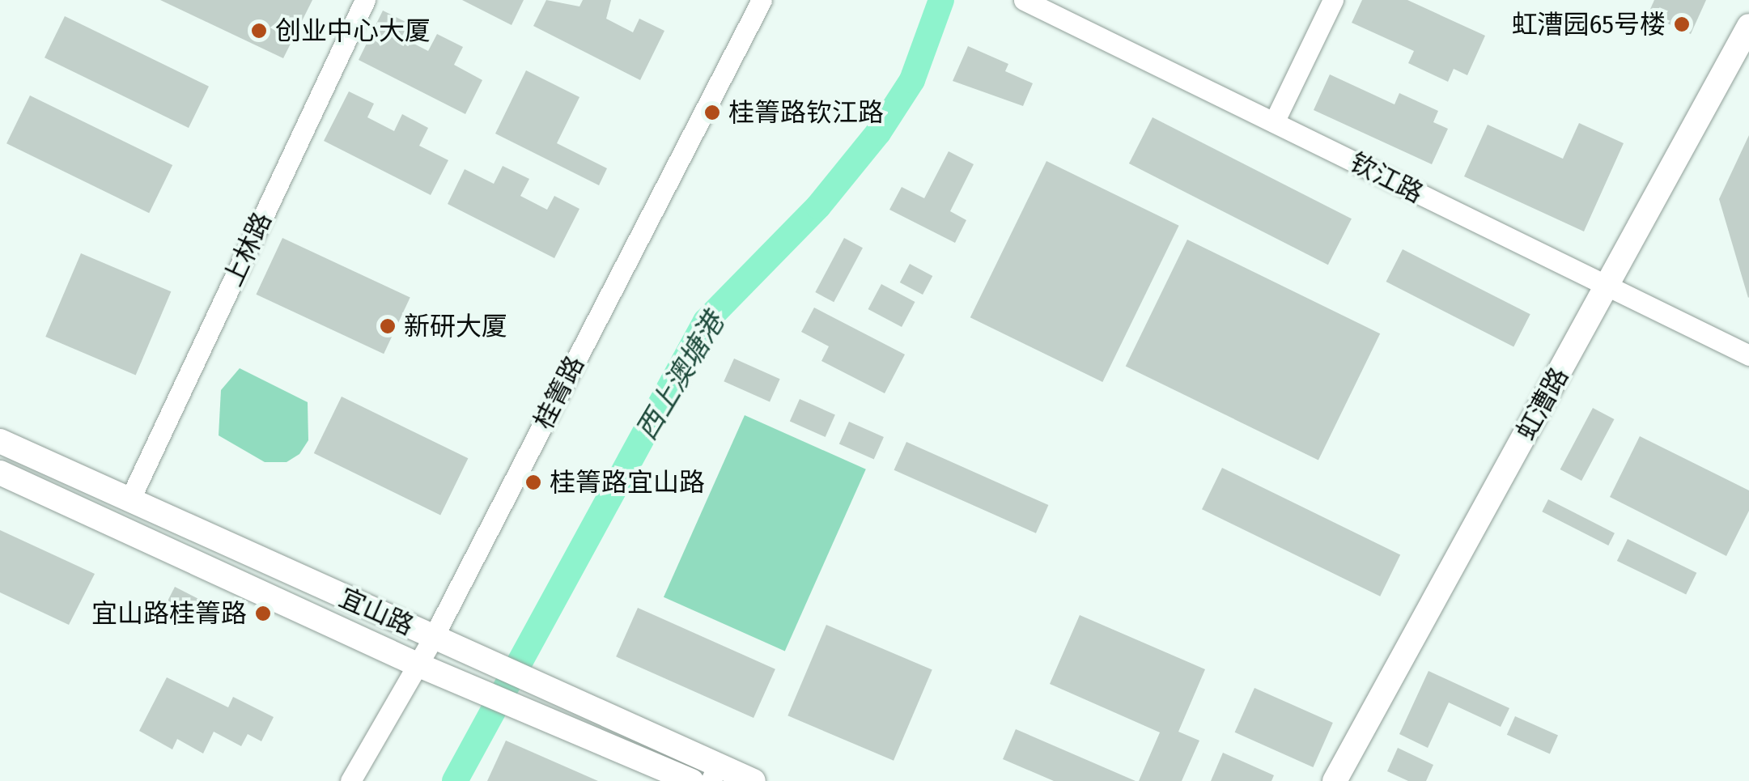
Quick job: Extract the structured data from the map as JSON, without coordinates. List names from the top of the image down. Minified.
{"streets":{"main road":["虹漕路","宜山路"],"street":["钦江路","上林路","桂箐路"]},"crossings":[["钦江路","虹漕路"],["上林路","宜山路"],["桂箐路","宜山路"]],"water":["西上澳塘港"],"places":["虹漕园65号楼","创业中心大厦","桂箐路钦江路","新研大厦","桂箐路宜山路","宜山路桂箐路"]}
